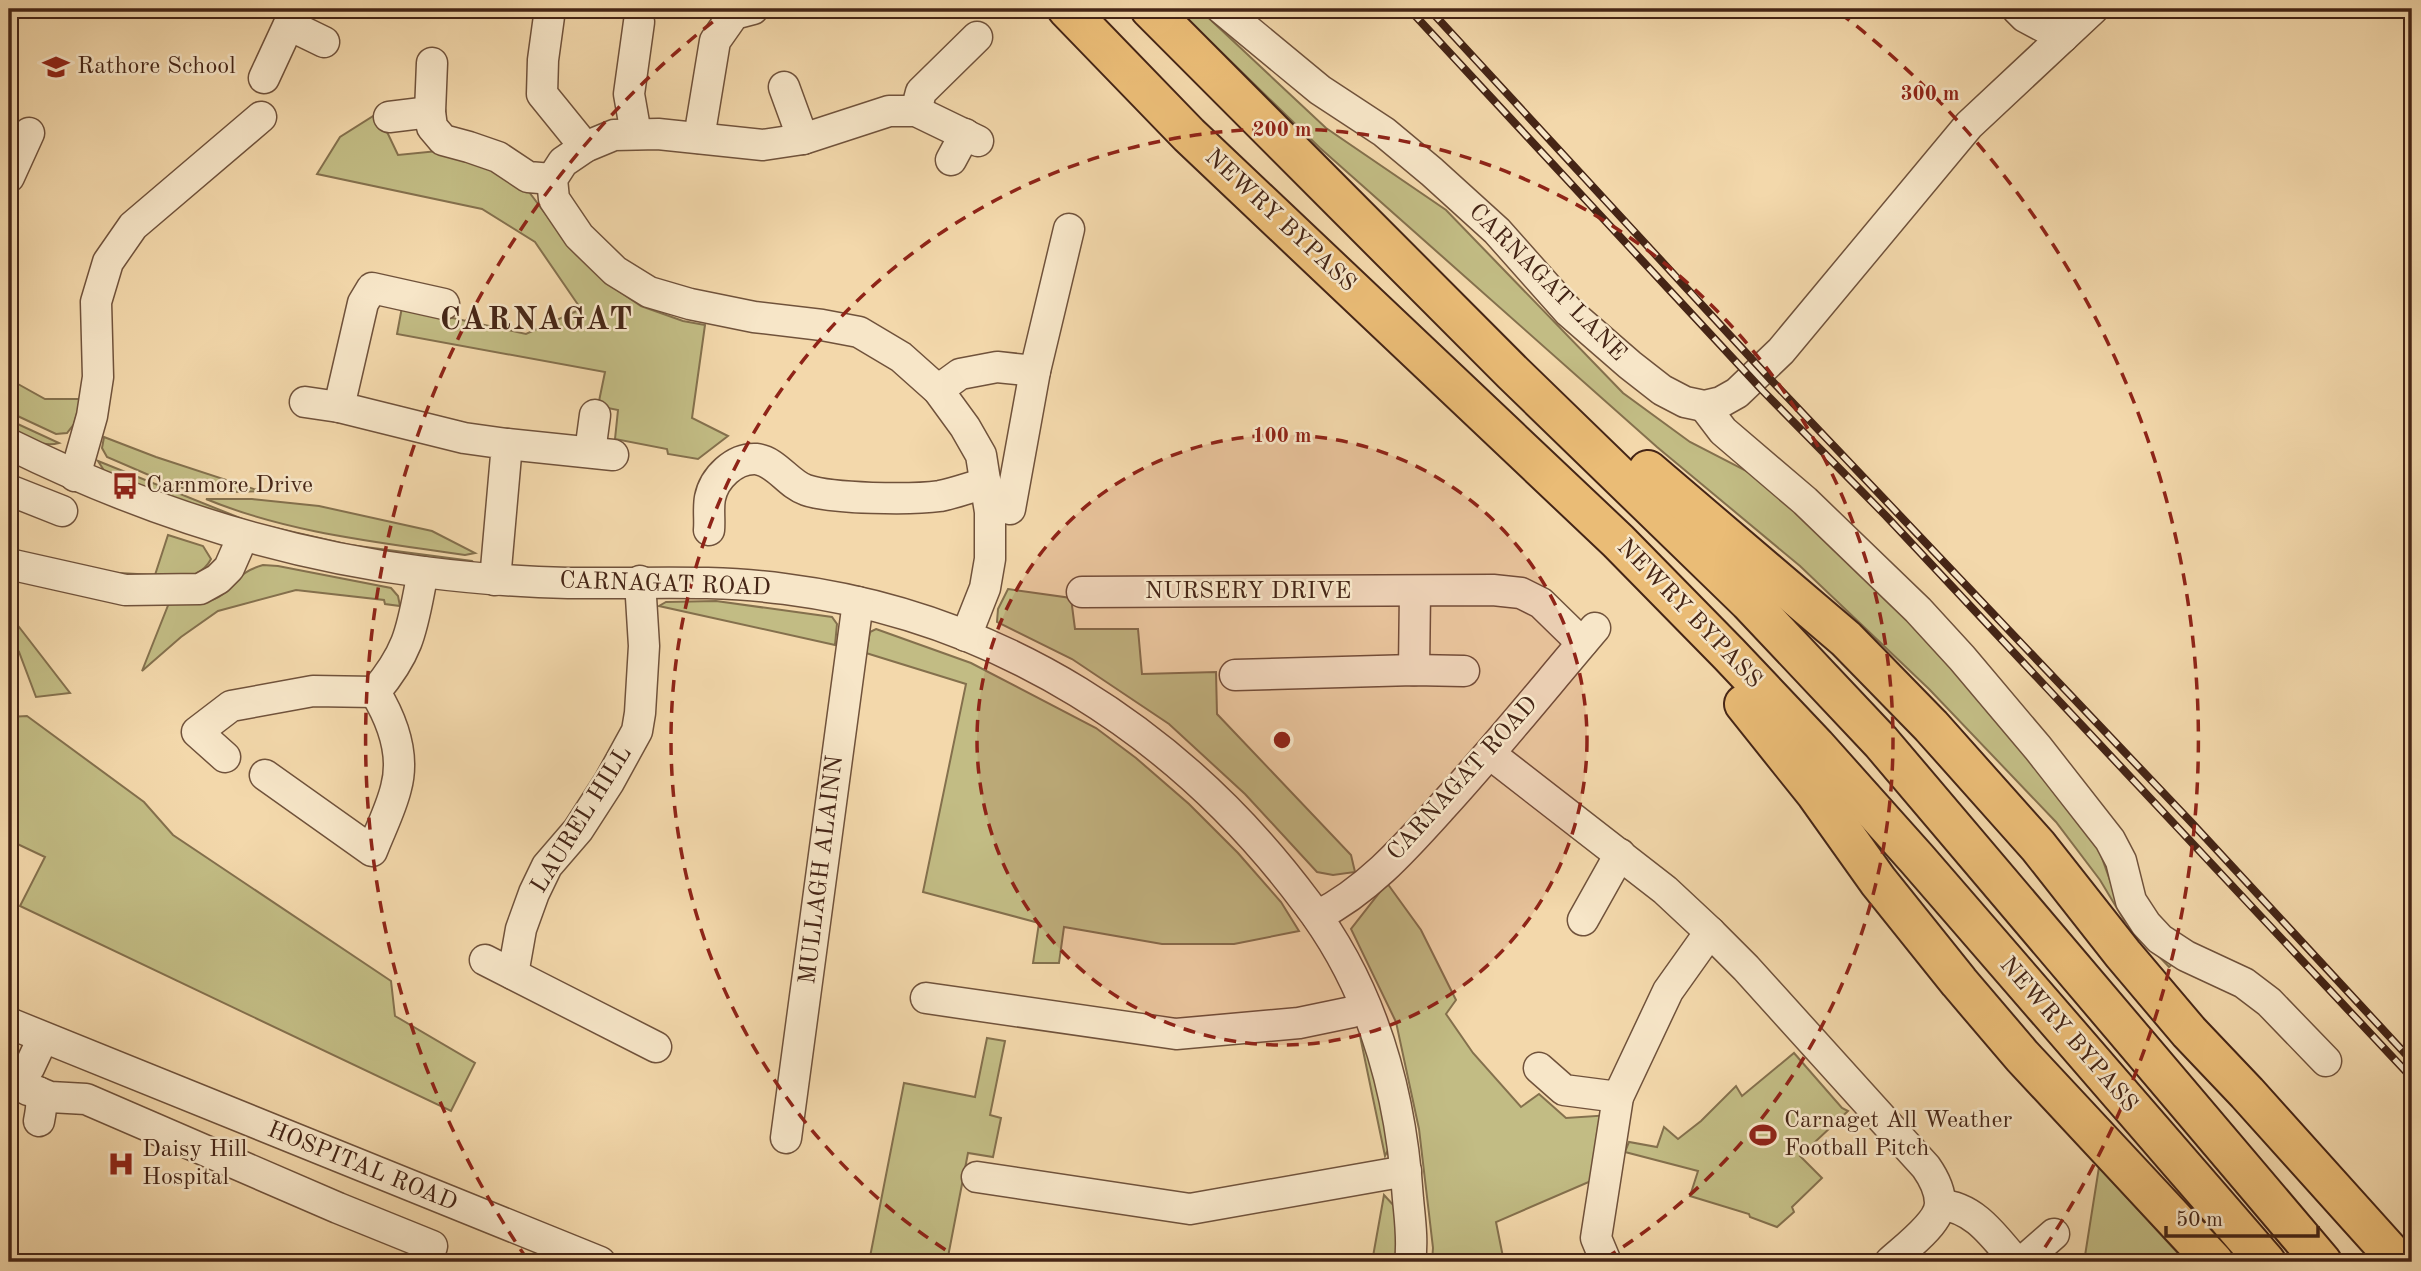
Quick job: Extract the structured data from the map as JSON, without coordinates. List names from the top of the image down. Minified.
{"streets":{"highway":["NEWRY BYPASS"],"street":["CARNAGAT LANE","CARNAGAT ROAD","NURSERY DRIVE","LAUREL HILL","MULLAGH ALAINN","HOSPITAL ROAD"]},"crossings":[["CARNAGAT ROAD","NURSERY DRIVE"],["CARNAGAT ROAD","LAUREL HILL"],["CARNAGAT ROAD","MULLAGH ALAINN"]],"districts":["CARNAGAT"],"places":{"school or university":["Rathore School"],"bus stop":["Carnmore Drive"],"sports":["Carnaget All Weather Football Pitch"],"hospital":["Daisy Hill Hospital"]},"scale_bar":"50 m","rings":["300 m","200 m","100 m"]}
